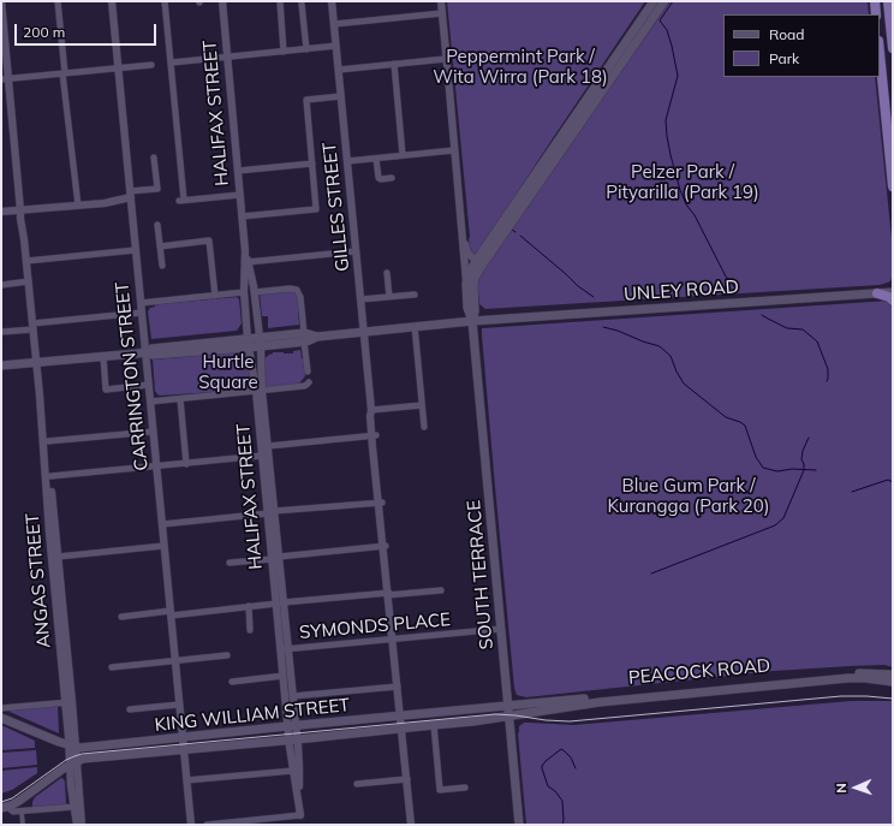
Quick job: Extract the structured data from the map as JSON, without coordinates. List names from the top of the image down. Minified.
{"streets":{"main road":["UNLEY ROAD","SOUTH TERRACE","PEACOCK ROAD","KING WILLIAM STREET"],"street":["HALIFAX STREET","GILLES STREET","CARRINGTON STREET","ANGAS STREET","SYMONDS PLACE"]},"crossings":[["HALIFAX STREET","UNLEY ROAD"],["HALIFAX STREET","SYMONDS PLACE"],["HALIFAX STREET","KING WILLIAM STREET"],["GILLES STREET","UNLEY ROAD"],["GILLES STREET","SYMONDS PLACE"],["GILLES STREET","KING WILLIAM STREET"],["UNLEY ROAD","CARRINGTON STREET"],["UNLEY ROAD","SOUTH TERRACE"],["UNLEY ROAD","ANGAS STREET"],["CARRINGTON STREET","KING WILLIAM STREET"],["SOUTH TERRACE","SYMONDS PLACE"],["SOUTH TERRACE","PEACOCK ROAD"],["SOUTH TERRACE","KING WILLIAM STREET"],["ANGAS STREET","KING WILLIAM STREET"],["PEACOCK ROAD","KING WILLIAM STREET"]],"parks":["Peppermint Park / Wita Wirra (Park 18)","Pelzer Park / Pityarilla (Park 19)","Hurtle Square","Blue Gum Park / Kurangga (Park 20)"],"legend":["Road","Park"],"scale_bar":"200 m","north":"left"}
